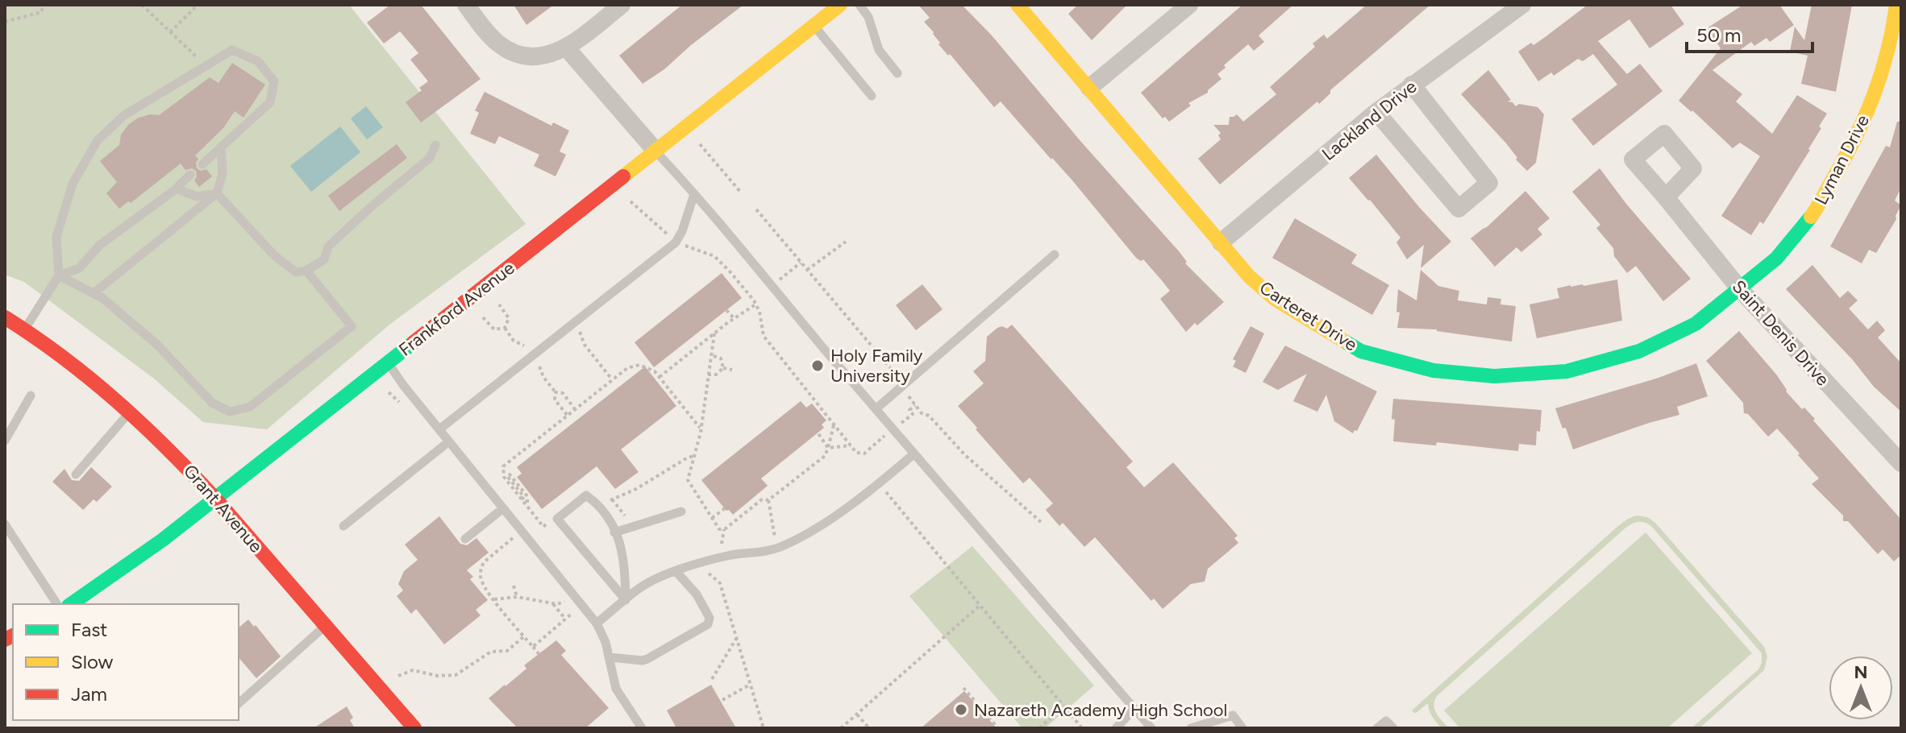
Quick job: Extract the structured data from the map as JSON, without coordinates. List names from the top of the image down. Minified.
{"streets":{"street":["Lackland Drive","Lyman Drive","Frankford Avenue","Carteret Drive","Saint Denis Drive","Grant Avenue"]},"crossings":[["Lackland Drive","Carteret Drive"],["Lyman Drive","Carteret Drive"],["Lyman Drive","Saint Denis Drive"],["Frankford Avenue","Grant Avenue"],["Carteret Drive","Saint Denis Drive"]],"places":["Holy Family University","Nazareth Academy High School"],"legend":["Fast","Slow","Jam"],"scale_bar":"50 m","north":"top"}
